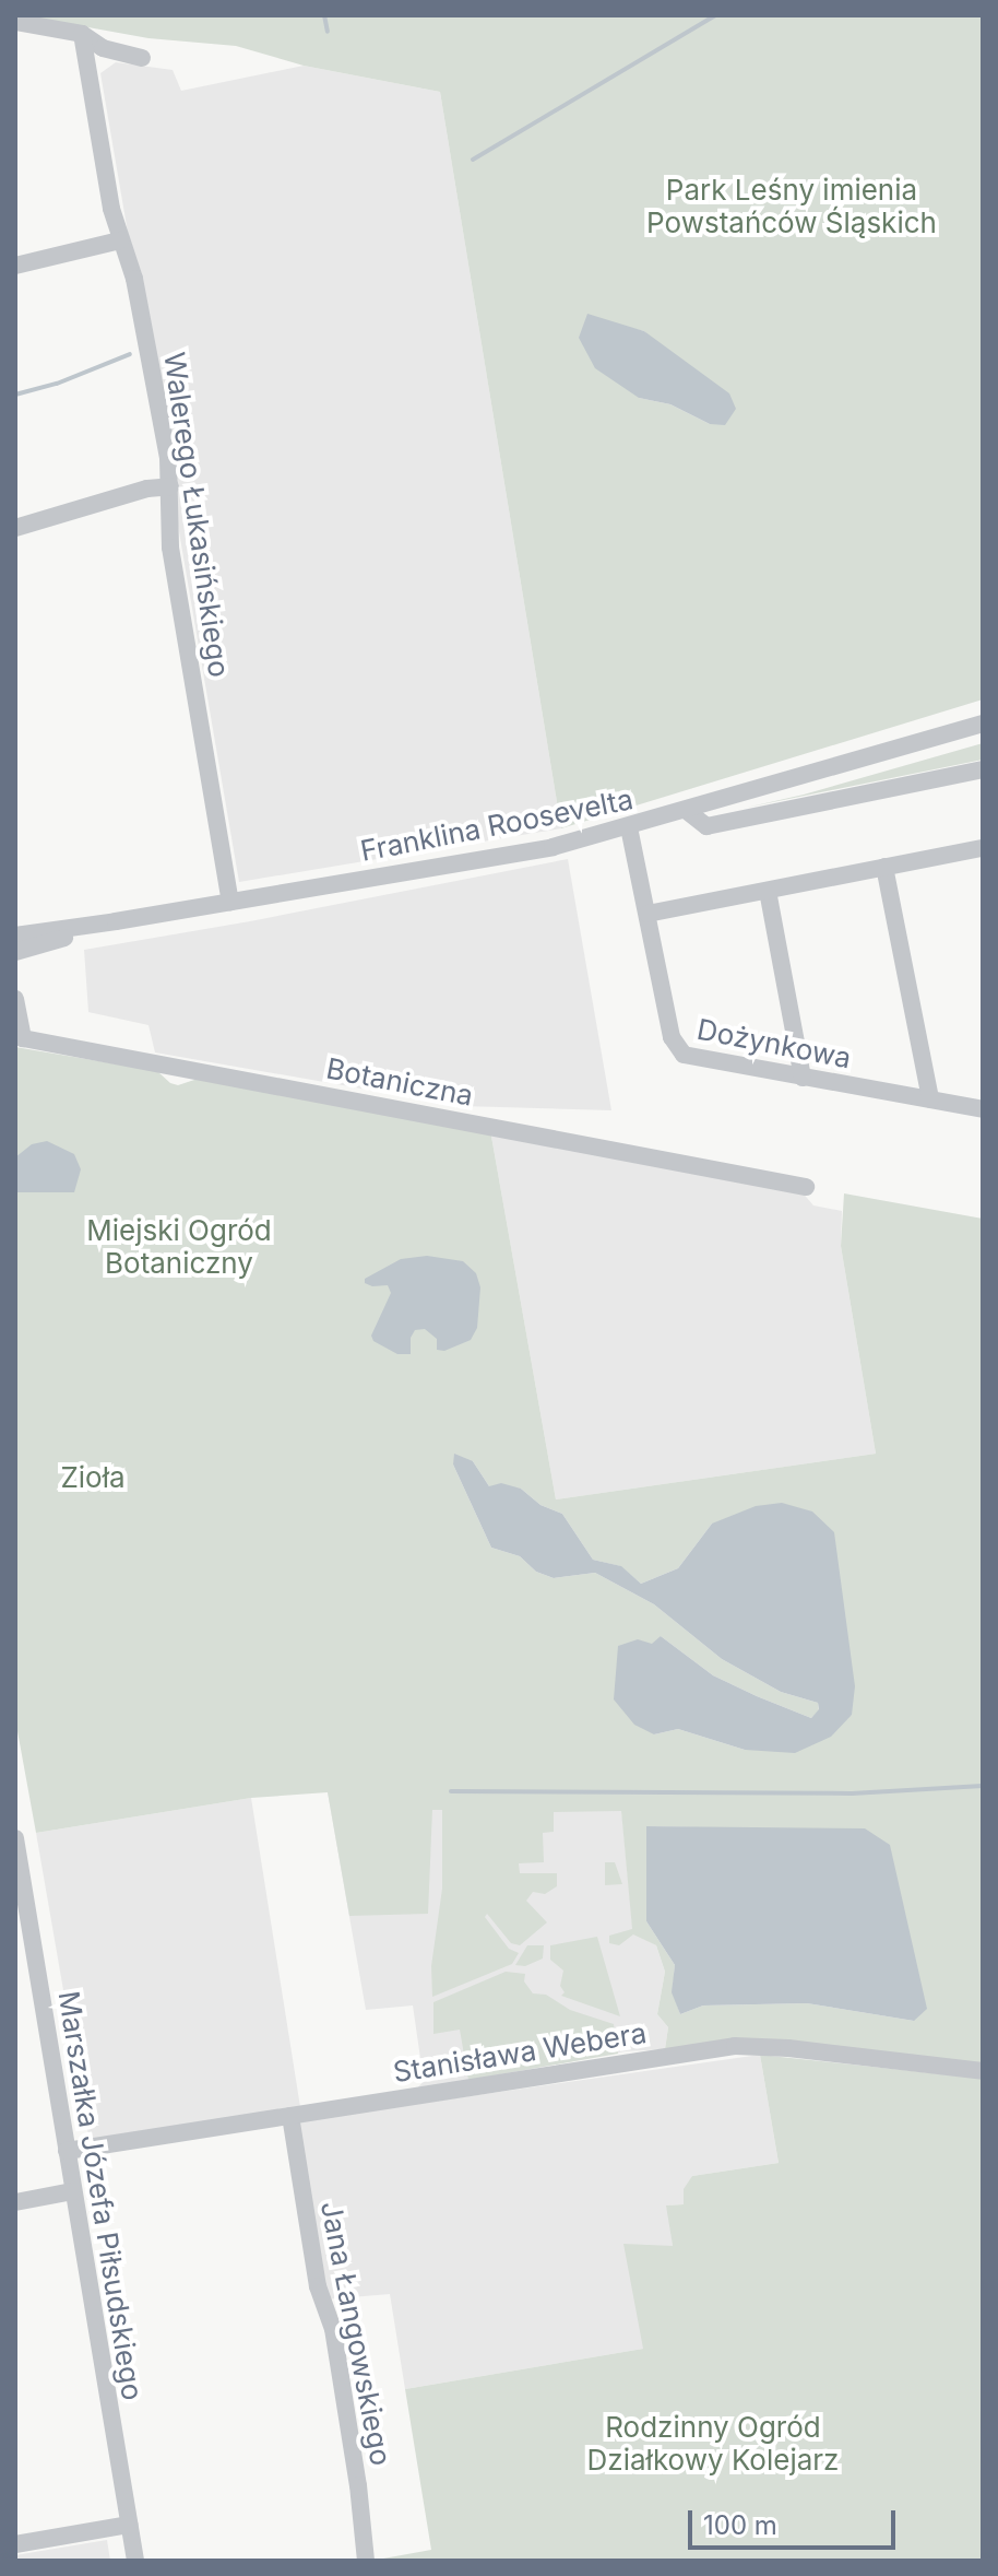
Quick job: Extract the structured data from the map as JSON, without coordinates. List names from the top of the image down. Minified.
{"streets":{"street":["Walerego Łukasińskiego","Franklina Roosevelta","Dożynkowa","Botaniczna","Stanisława Webera","Marszałka Józefa Piłsudskiego","Jana Łangowskiego"]},"crossings":[["Walerego Łukasińskiego","Franklina Roosevelta"],["Franklina Roosevelta","Dożynkowa"],["Stanisława Webera","Marszałka Józefa Piłsudskiego"],["Stanisława Webera","Jana Łangowskiego"]],"parks":["Park Leśny imienia Powstańców Śląskich","Miejski Ogród Botaniczny","Zioła","Rodzinny Ogród Działkowy Kolejarz"],"scale_bar":"100 m"}
